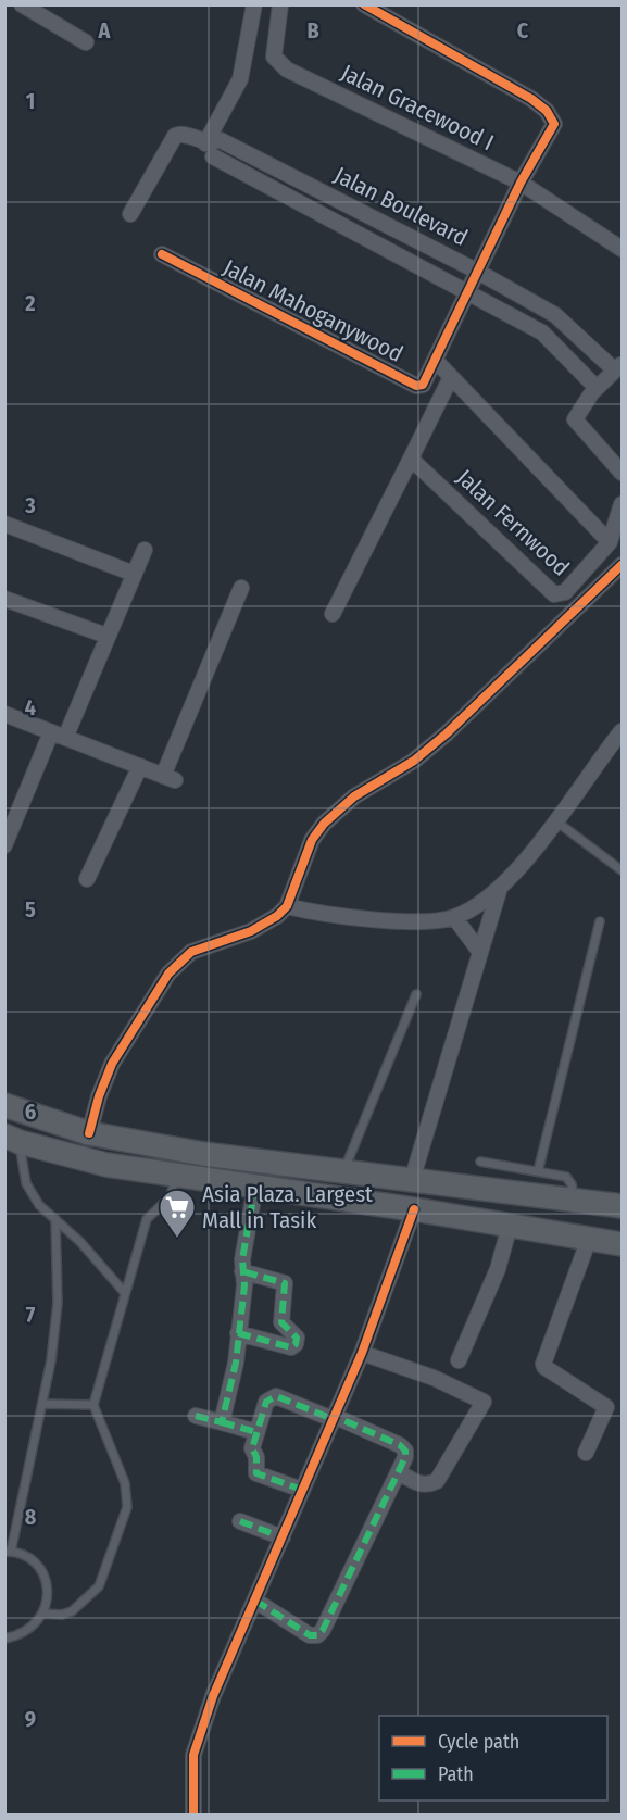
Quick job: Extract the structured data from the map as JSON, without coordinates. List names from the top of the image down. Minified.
{"streets":{"street":["Jalan Gracewood I","Jalan Boulevard","Jalan Mahoganywood","Jalan Fernwood"]},"places":{"supermarket":["Asia Plaza. Largest Mall in Tasik"]},"legend":["Cycle path","Path"],"grid":{"columns":["A","B","C"],"rows":["1","2","3","4","5","6","7","8","9"]}}
